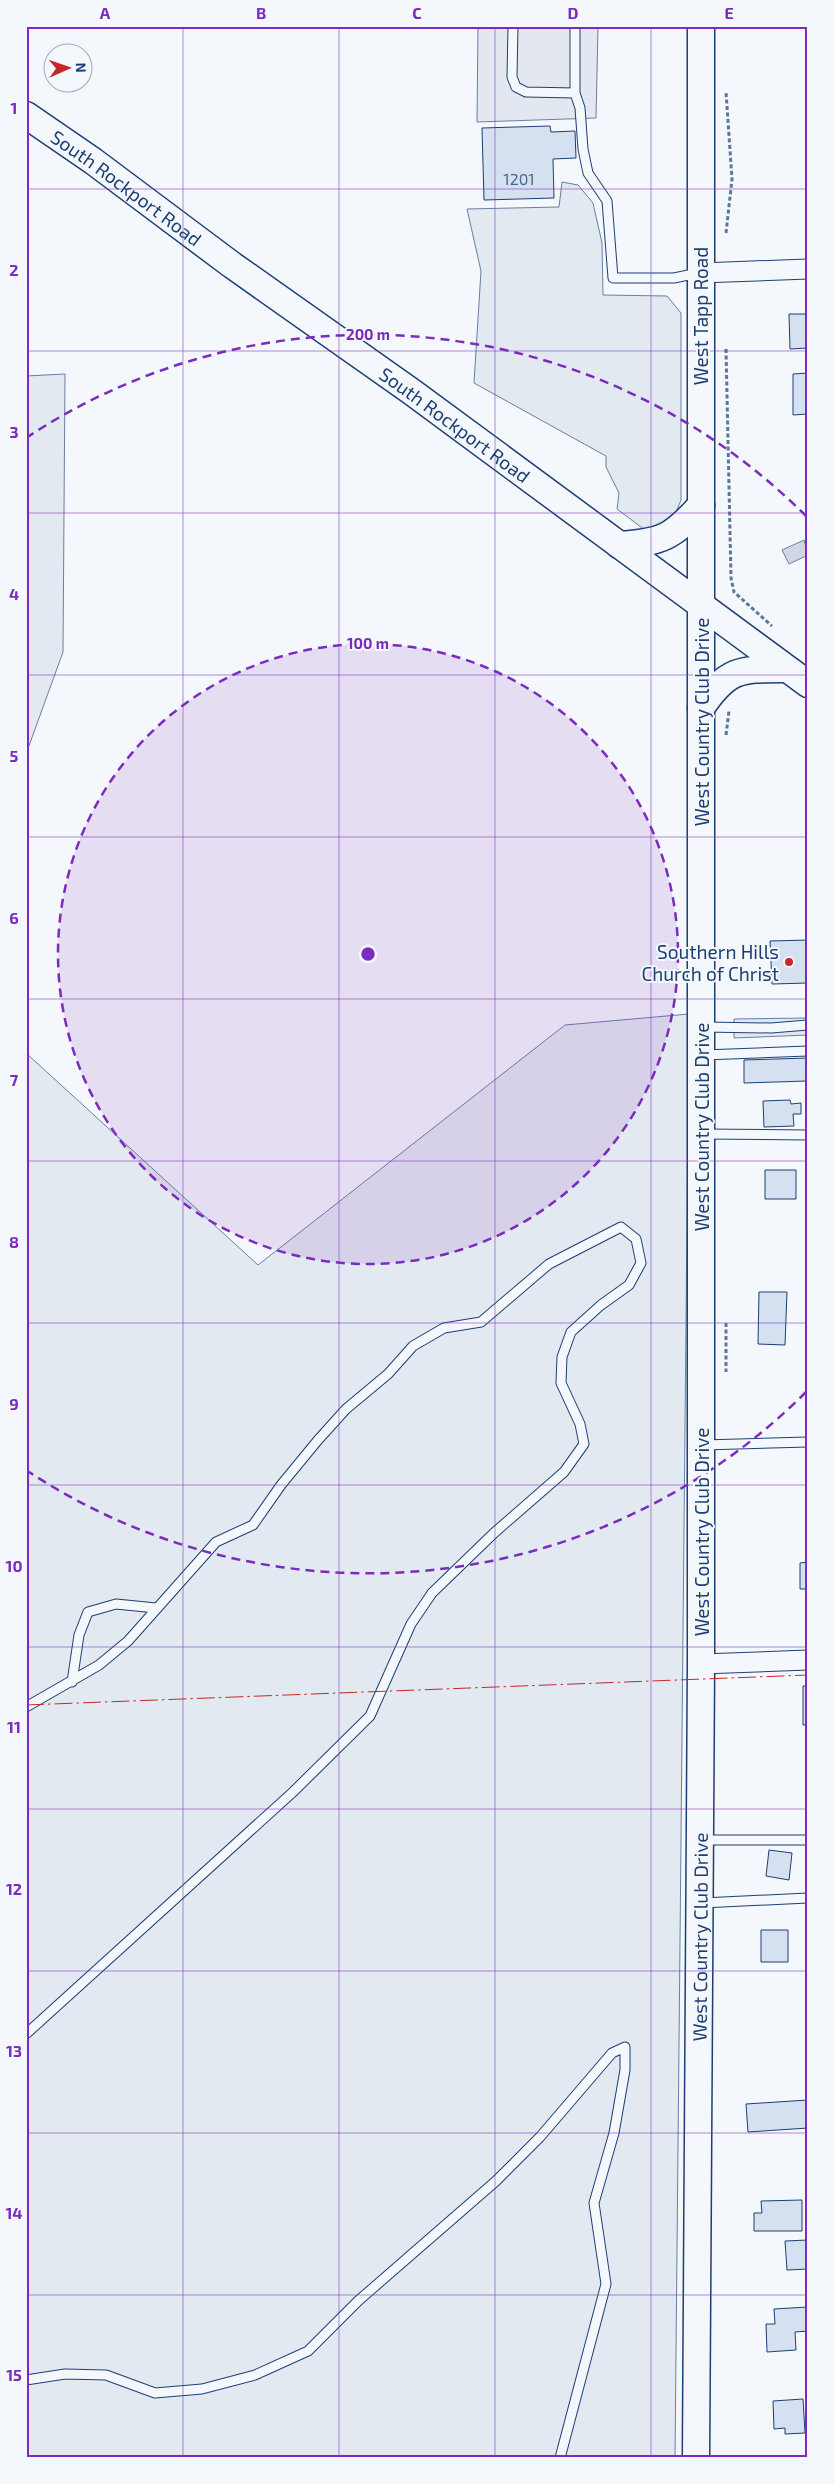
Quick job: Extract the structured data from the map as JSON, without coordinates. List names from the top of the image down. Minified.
{"streets":{"main road":["South Rockport Road","West Tapp Road","West Country Club Drive"]},"crossings":[["South Rockport Road","West Tapp Road"],["South Rockport Road","West Country Club Drive"],["West Tapp Road","West Country Club Drive"]],"places":["Southern Hills Church of Christ"],"house_numbers":["1201"],"north":"right","grid":{"columns":["A","B","C","D","E"],"rows":["1","2","3","4","5","6","7","8","9","10","11","12","13","14","15"]},"rings":["200 m","100 m"]}
